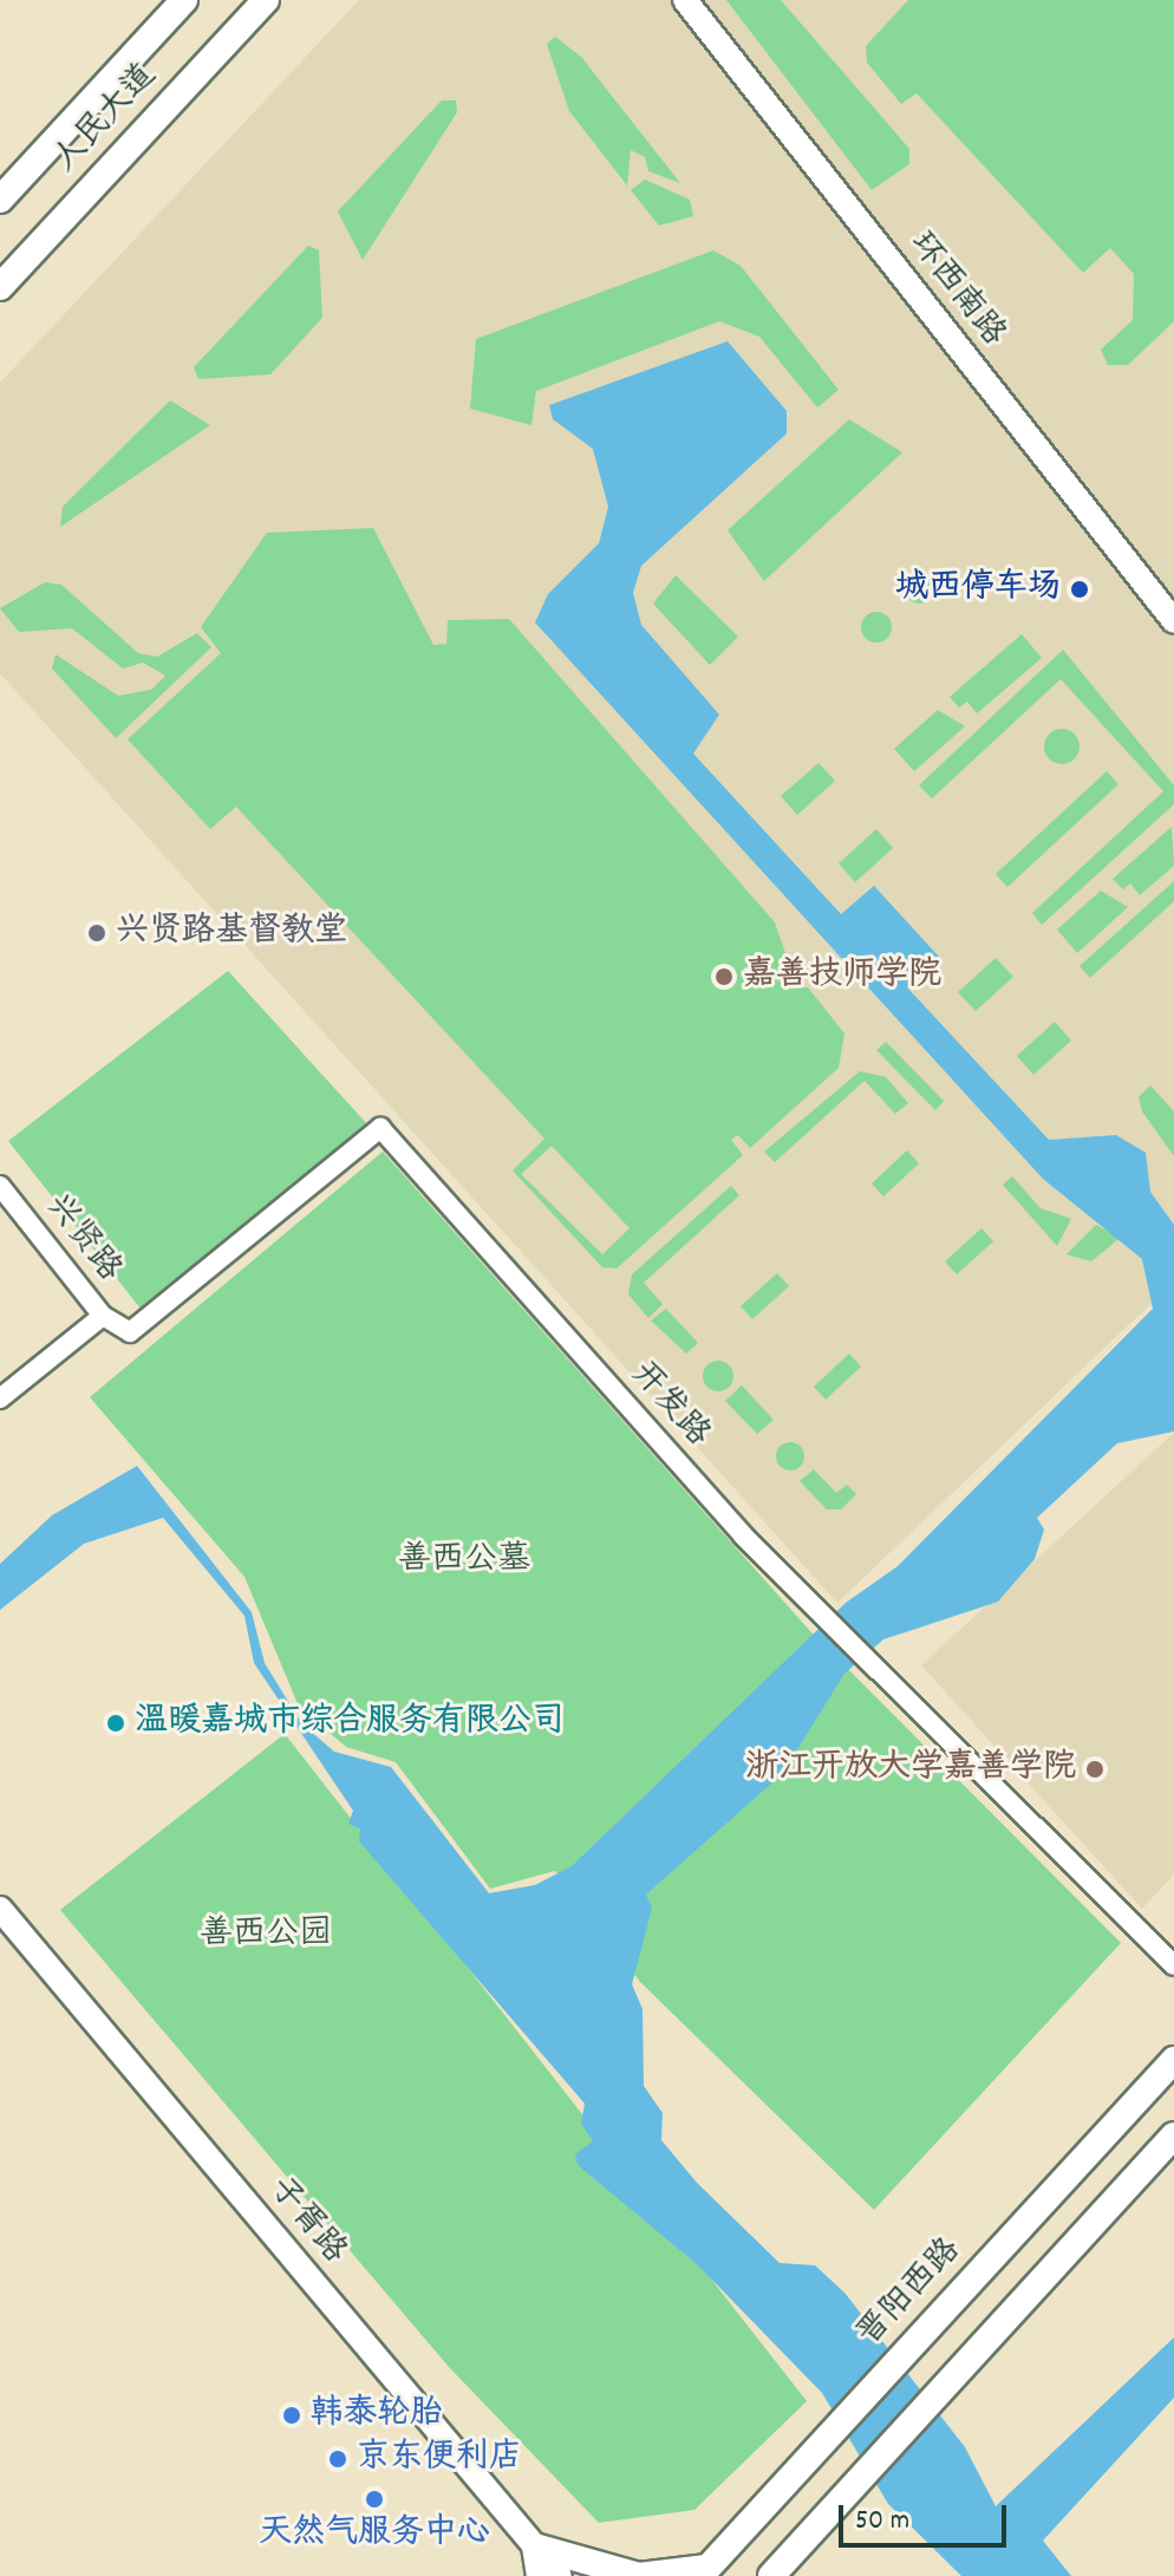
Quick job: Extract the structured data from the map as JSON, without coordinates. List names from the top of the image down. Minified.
{"streets":{"main road":["人民大道","晋阳西路"],"street":["环西南路","兴贤路","开发路","子胥路"]},"crossings":[["兴贤路","开发路"]],"parks":["善西公墓","善西公园"],"places":["城西停车场","兴贤路基督教堂","嘉善技师学院","温暖嘉城市综合服务有限公司","浙江开放大学嘉善学院","韩泰轮胎","京东便利店","天然气服务中心"],"scale_bar":"50 m"}
